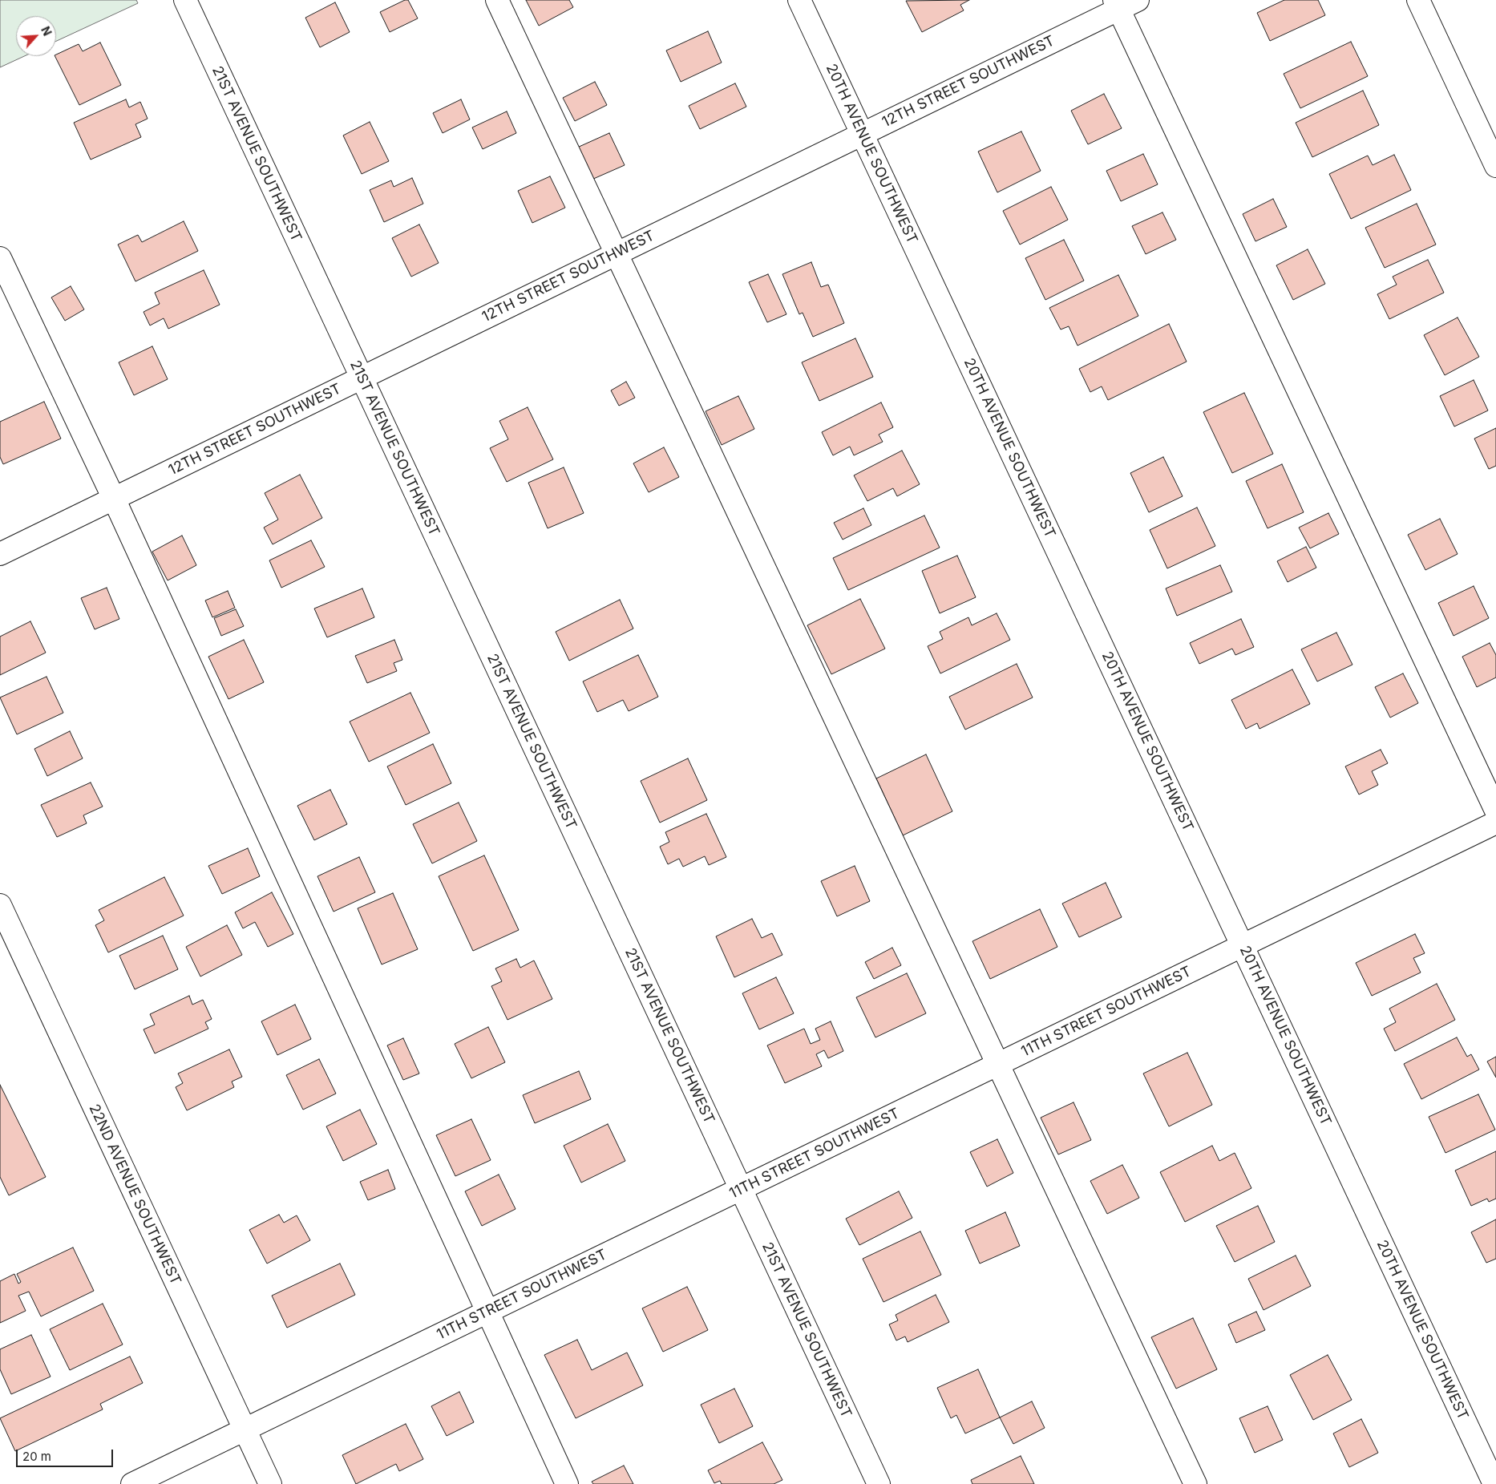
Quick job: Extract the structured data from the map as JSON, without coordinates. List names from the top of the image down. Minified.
{"streets":{"street":["12TH STREET SOUTHWEST","21ST AVENUE SOUTHWEST","20TH AVENUE SOUTHWEST","11TH STREET SOUTHWEST","22ND AVENUE SOUTHWEST"]},"crossings":[["12TH STREET SOUTHWEST","21ST AVENUE SOUTHWEST"],["12TH STREET SOUTHWEST","20TH AVENUE SOUTHWEST"],["21ST AVENUE SOUTHWEST","11TH STREET SOUTHWEST"],["20TH AVENUE SOUTHWEST","11TH STREET SOUTHWEST"],["11TH STREET SOUTHWEST","22ND AVENUE SOUTHWEST"]],"scale_bar":"20 m","north":"top right"}
